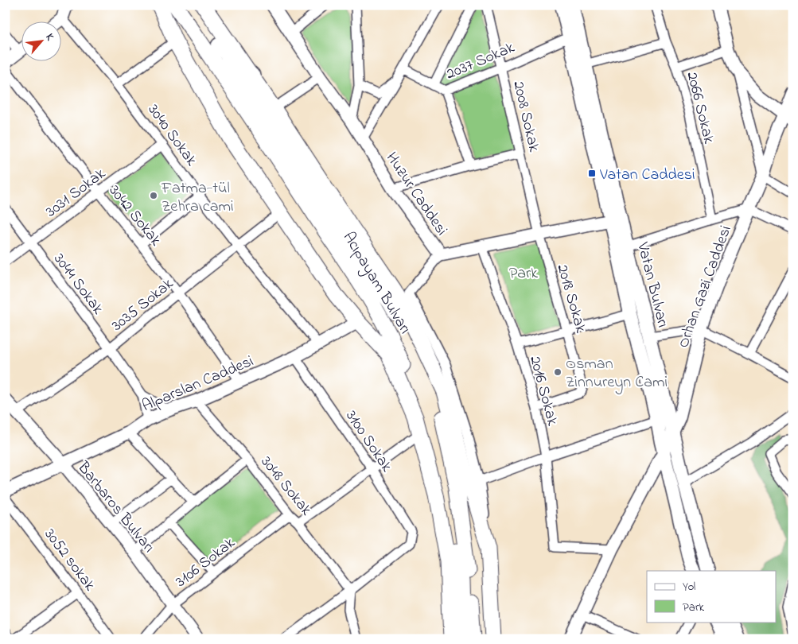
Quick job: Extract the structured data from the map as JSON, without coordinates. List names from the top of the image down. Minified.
{"streets":{"main road":["Acıpayam Bulvarı","Vatan Bulvarı"],"street":["2037 Sokak","2066 Sokak","2008 Sokak","3040 Sokak","3031 Sokak","Huzur Caddesi","3042 Sokak","3044 Sokak","Orhan Gazi Caddesi","2018 Sokak","3035 Sokak","Alparslan Caddesi","2016 Sokak","3100 Sokak","3048 Sokak","Barbaros Bulvarı","3052 sokak","3106 Sokak"]},"crossings":[["2037 Sokak","2008 Sokak"],["2037 Sokak","Vatan Bulvarı"],["2008 Sokak","Huzur Caddesi"],["2008 Sokak","2018 Sokak"],["3040 Sokak","3031 Sokak"],["3040 Sokak","3035 Sokak"],["3040 Sokak","Alparslan Caddesi"],["3031 Sokak","3042 Sokak"],["3031 Sokak","3044 Sokak"],["Huzur Caddesi","Vatan Bulvarı"],["Huzur Caddesi","2018 Sokak"],["Huzur Caddesi","2016 Sokak"],["3042 Sokak","3035 Sokak"],["3042 Sokak","Alparslan Caddesi"],["3044 Sokak","3035 Sokak"],["3044 Sokak","Alparslan Caddesi"],["Vatan Bulvarı","Orhan Gazi Caddesi"],["Orhan Gazi Caddesi","2016 Sokak"],["2018 Sokak","2016 Sokak"],["3035 Sokak","Barbaros Bulvarı"],["Alparslan Caddesi","3100 Sokak"],["Alparslan Caddesi","3048 Sokak"],["Alparslan Caddesi","Barbaros Bulvarı"],["3100 Sokak","3048 Sokak"],["3048 Sokak","3106 Sokak"],["Barbaros Bulvarı","3106 Sokak"]],"parks":["Park"],"places":{"transit":["Vatan Caddesi"],"other":["Fatma-tül Zehra cami","Osman Zinnureyn Cami"]},"legend":["Yol","Park"],"north":"top right"}
